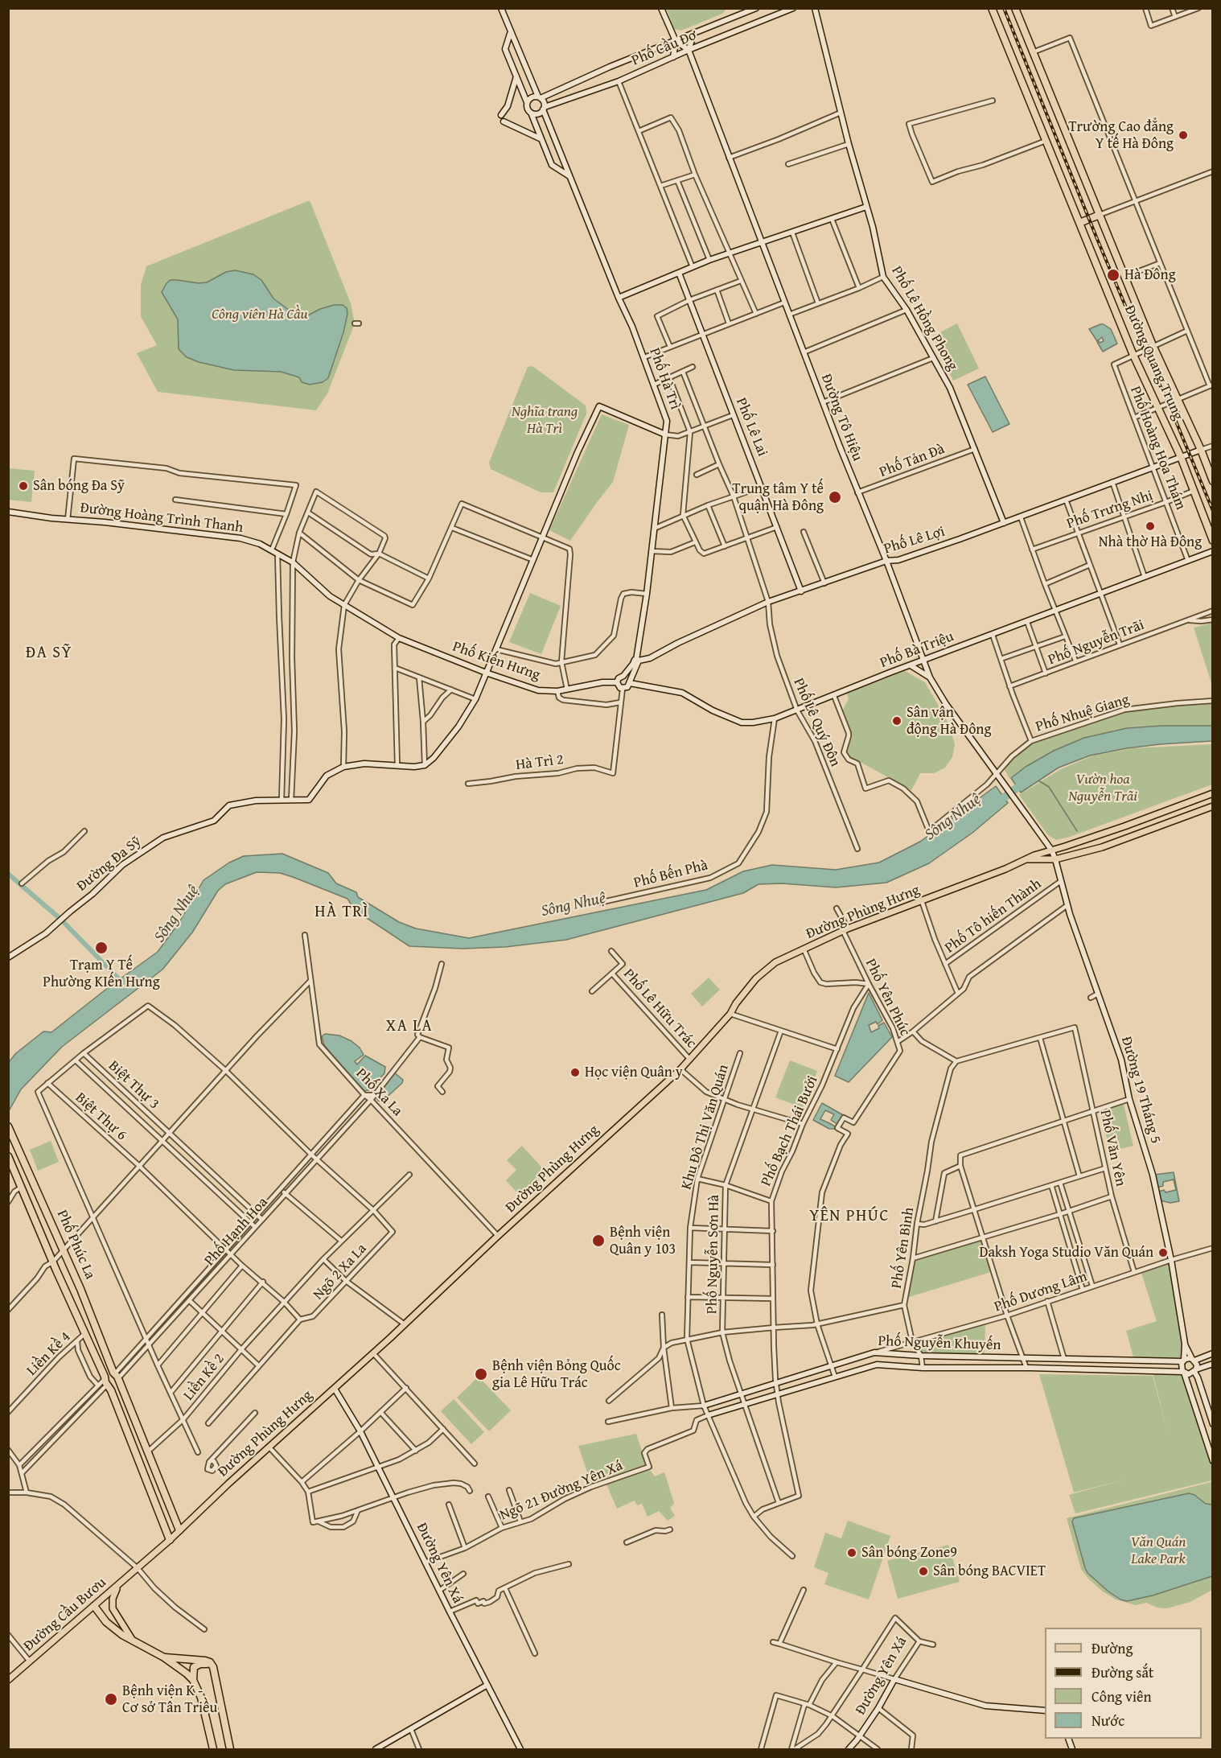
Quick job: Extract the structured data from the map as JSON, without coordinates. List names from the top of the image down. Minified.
{"streets":{"highway":["Đường Quang Trung","Phố Phúc La"],"main road":["Đường Phùng Hưng","Đường Cầu Bươu"],"street":["Phố Cầu Đơ","Phố Lê Hồng Phong","Phố Hà Trì","Đường Tô Hiệu","Phố Lê Lai","Phố Hoàng Hoa Thám","Phố Tản Đà","Phố Trưng Nhị","Đường Hoàng Trình Thanh","Phố Lê Lợi","Phố Nguyễn Trãi","Phố Bà Triệu","Phố Kiến Hưng","Phố Nhuệ Giang","Phố Lê Quý Đôn","Hà Trì 2","Đường Đa Sỹ","Phố Bến Phà","Phố Tô hiến Thành","Phố Yên Phúc","Phố Lê Hữu Trác","Biệt Thự 3","Đường 19 Tháng 5","Phố Xa La","Biệt Thự 6","Khu Đô Thị Văn Quán","Phố Bạch Thái Bưởi","Phố Văn Yên","Phố Hạnh Hoa","Phố Yên Bình","Phố Nguyễn Sơn Hà","Ngõ 2 Xa La","Phố Dương Lâm","Phố Nguyễn Khuyến","Liền Kề 4","Liền Kề 2","Ngõ 21 Đường Yên Xá","Đường Yên Xá"]},"crossings":[["Phố Cầu Đơ","Phố Hà Trì"],["Phố Cầu Đơ","Đường Tô Hiệu"],["Phố Lê Hồng Phong","Phố Tản Đà"],["Phố Lê Hồng Phong","Phố Lê Lợi"],["Đường Quang Trung","Phố Hoàng Hoa Thám"],["Đường Quang Trung","Phố Trưng Nhị"],["Đường Quang Trung","Phố Lê Lợi"],["Phố Hà Trì","Phố Lê Lợi"],["Đường Tô Hiệu","Phố Tản Đà"],["Đường Tô Hiệu","Phố Lê Lợi"],["Đường Tô Hiệu","Phố Bà Triệu"],["Đường Tô Hiệu","Phố Nhuệ Giang"],["Đường Tô Hiệu","Đường Phùng Hưng"],["Đường Tô Hiệu","Đường 19 Tháng 5"],["Phố Lê Lai","Phố Lê Lợi"],["Phố Hoàng Hoa Thám","Phố Trưng Nhị"],["Phố Hoàng Hoa Thám","Phố Lê Lợi"],["Phố Hoàng Hoa Thám","Phố Bà Triệu"],["Đường Hoàng Trình Thanh","Phố Kiến Hưng"],["Phố Lê Lợi","Phố Lê Quý Đôn"],["Phố Bà Triệu","Phố Kiến Hưng"],["Phố Bà Triệu","Phố Nhuệ Giang"],["Phố Bà Triệu","Phố Lê Quý Đôn"],["Phố Bà Triệu","Phố Bến Phà"],["Đường Phùng Hưng","Phố Tô hiến Thành"],["Đường Phùng Hưng","Phố Yên Phúc"],["Đường Phùng Hưng","Phố Lê Hữu Trác"],["Đường Phùng Hưng","Đường 19 Tháng 5"],["Đường Phùng Hưng","Phố Xa La"],["Đường Phùng Hưng","Phố Phúc La"],["Đường Phùng Hưng","Đường Yên Xá"],["Đường Phùng Hưng","Đường Cầu Bươu"],["Phố Tô hiến Thành","Đường 19 Tháng 5"],["Phố Yên Phúc","Phố Bạch Thái Bưởi"],["Phố Yên Phúc","Phố Yên Bình"],["Phố Yên Phúc","Phố Nguyễn Khuyến"],["Biệt Thự 3","Phố Hạnh Hoa"],["Đường 19 Tháng 5","Phố Dương Lâm"],["Đường 19 Tháng 5","Phố Nguyễn Khuyến"],["Phố Xa La","Phố Hạnh Hoa"],["Biệt Thự 6","Phố Hạnh Hoa"],["Biệt Thự 6","Ngõ 2 Xa La"],["Biệt Thự 6","Liền Kề 2"],["Khu Đô Thị Văn Quán","Phố Yên Bình"],["Khu Đô Thị Văn Quán","Phố Nguyễn Khuyến"],["Khu Đô Thị Văn Quán","Ngõ 21 Đường Yên Xá"],["Phố Bạch Thái Bưởi","Phố Yên Bình"],["Phố Bạch Thái Bưởi","Phố Nguyễn Sơn Hà"],["Phố Bạch Thái Bưởi","Phố Nguyễn Khuyến"],["Phố Văn Yên","Phố Dương Lâm"],["Phố Hạnh Hoa","Phố Phúc La"],["Phố Phúc La","Liền Kề 4"],["Phố Phúc La","Liền Kề 2"],["Phố Yên Bình","Phố Nguyễn Sơn Hà"],["Phố Nguyễn Sơn Hà","Phố Nguyễn Khuyến"],["Ngõ 2 Xa La","Liền Kề 2"],["Phố Dương Lâm","Phố Nguyễn Khuyến"],["Phố Nguyễn Khuyến","Ngõ 21 Đường Yên Xá"],["Ngõ 21 Đường Yên Xá","Đường Yên Xá"]],"districts":["ĐA SỸ","HÀ TRÌ","XA LA","YÊN PHÚC"],"water":["Sông Nhuệ"],"parks":["Công viên Hà Cầu","Nghĩa trang Hà Trì","Vườn hoa Nguyễn Trãi","Văn Quán Lake Park"],"places":["Trường Cao đẳng Y tế Hà Đông","Hà Đông","Sân bóng Đa Sỹ","Trung tâm Y tế quận Hà Đông","Nhà thờ Hà Đông","Sân vận động Hà Đông","Trạm Y Tế Phường KIến Hưng","Học viện Quân y","Bệnh viện Quân y 103","Daksh Yoga Studio Văn Quán","Bệnh viện Bỏng Quốc gia Lê Hữu Trác","Sân bóng Zone9","Sân bóng BACVIET","Bệnh viện K - Cơ sở Tân Triều"],"legend":["Đường","Đường sắt","Công viên","Nước"]}
